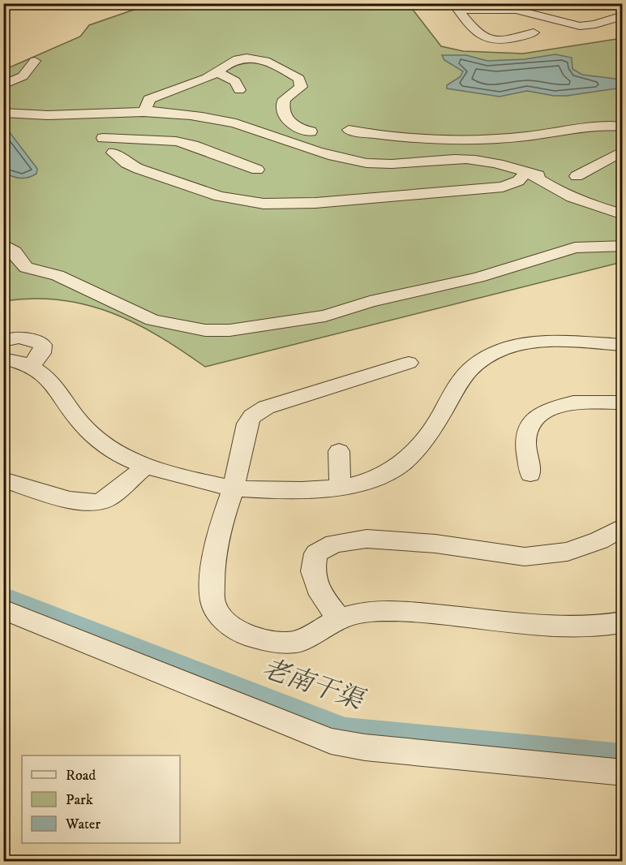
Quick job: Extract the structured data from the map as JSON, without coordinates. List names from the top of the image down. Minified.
{"water":["老南干渠"],"legend":["Road","Park","Water"]}
